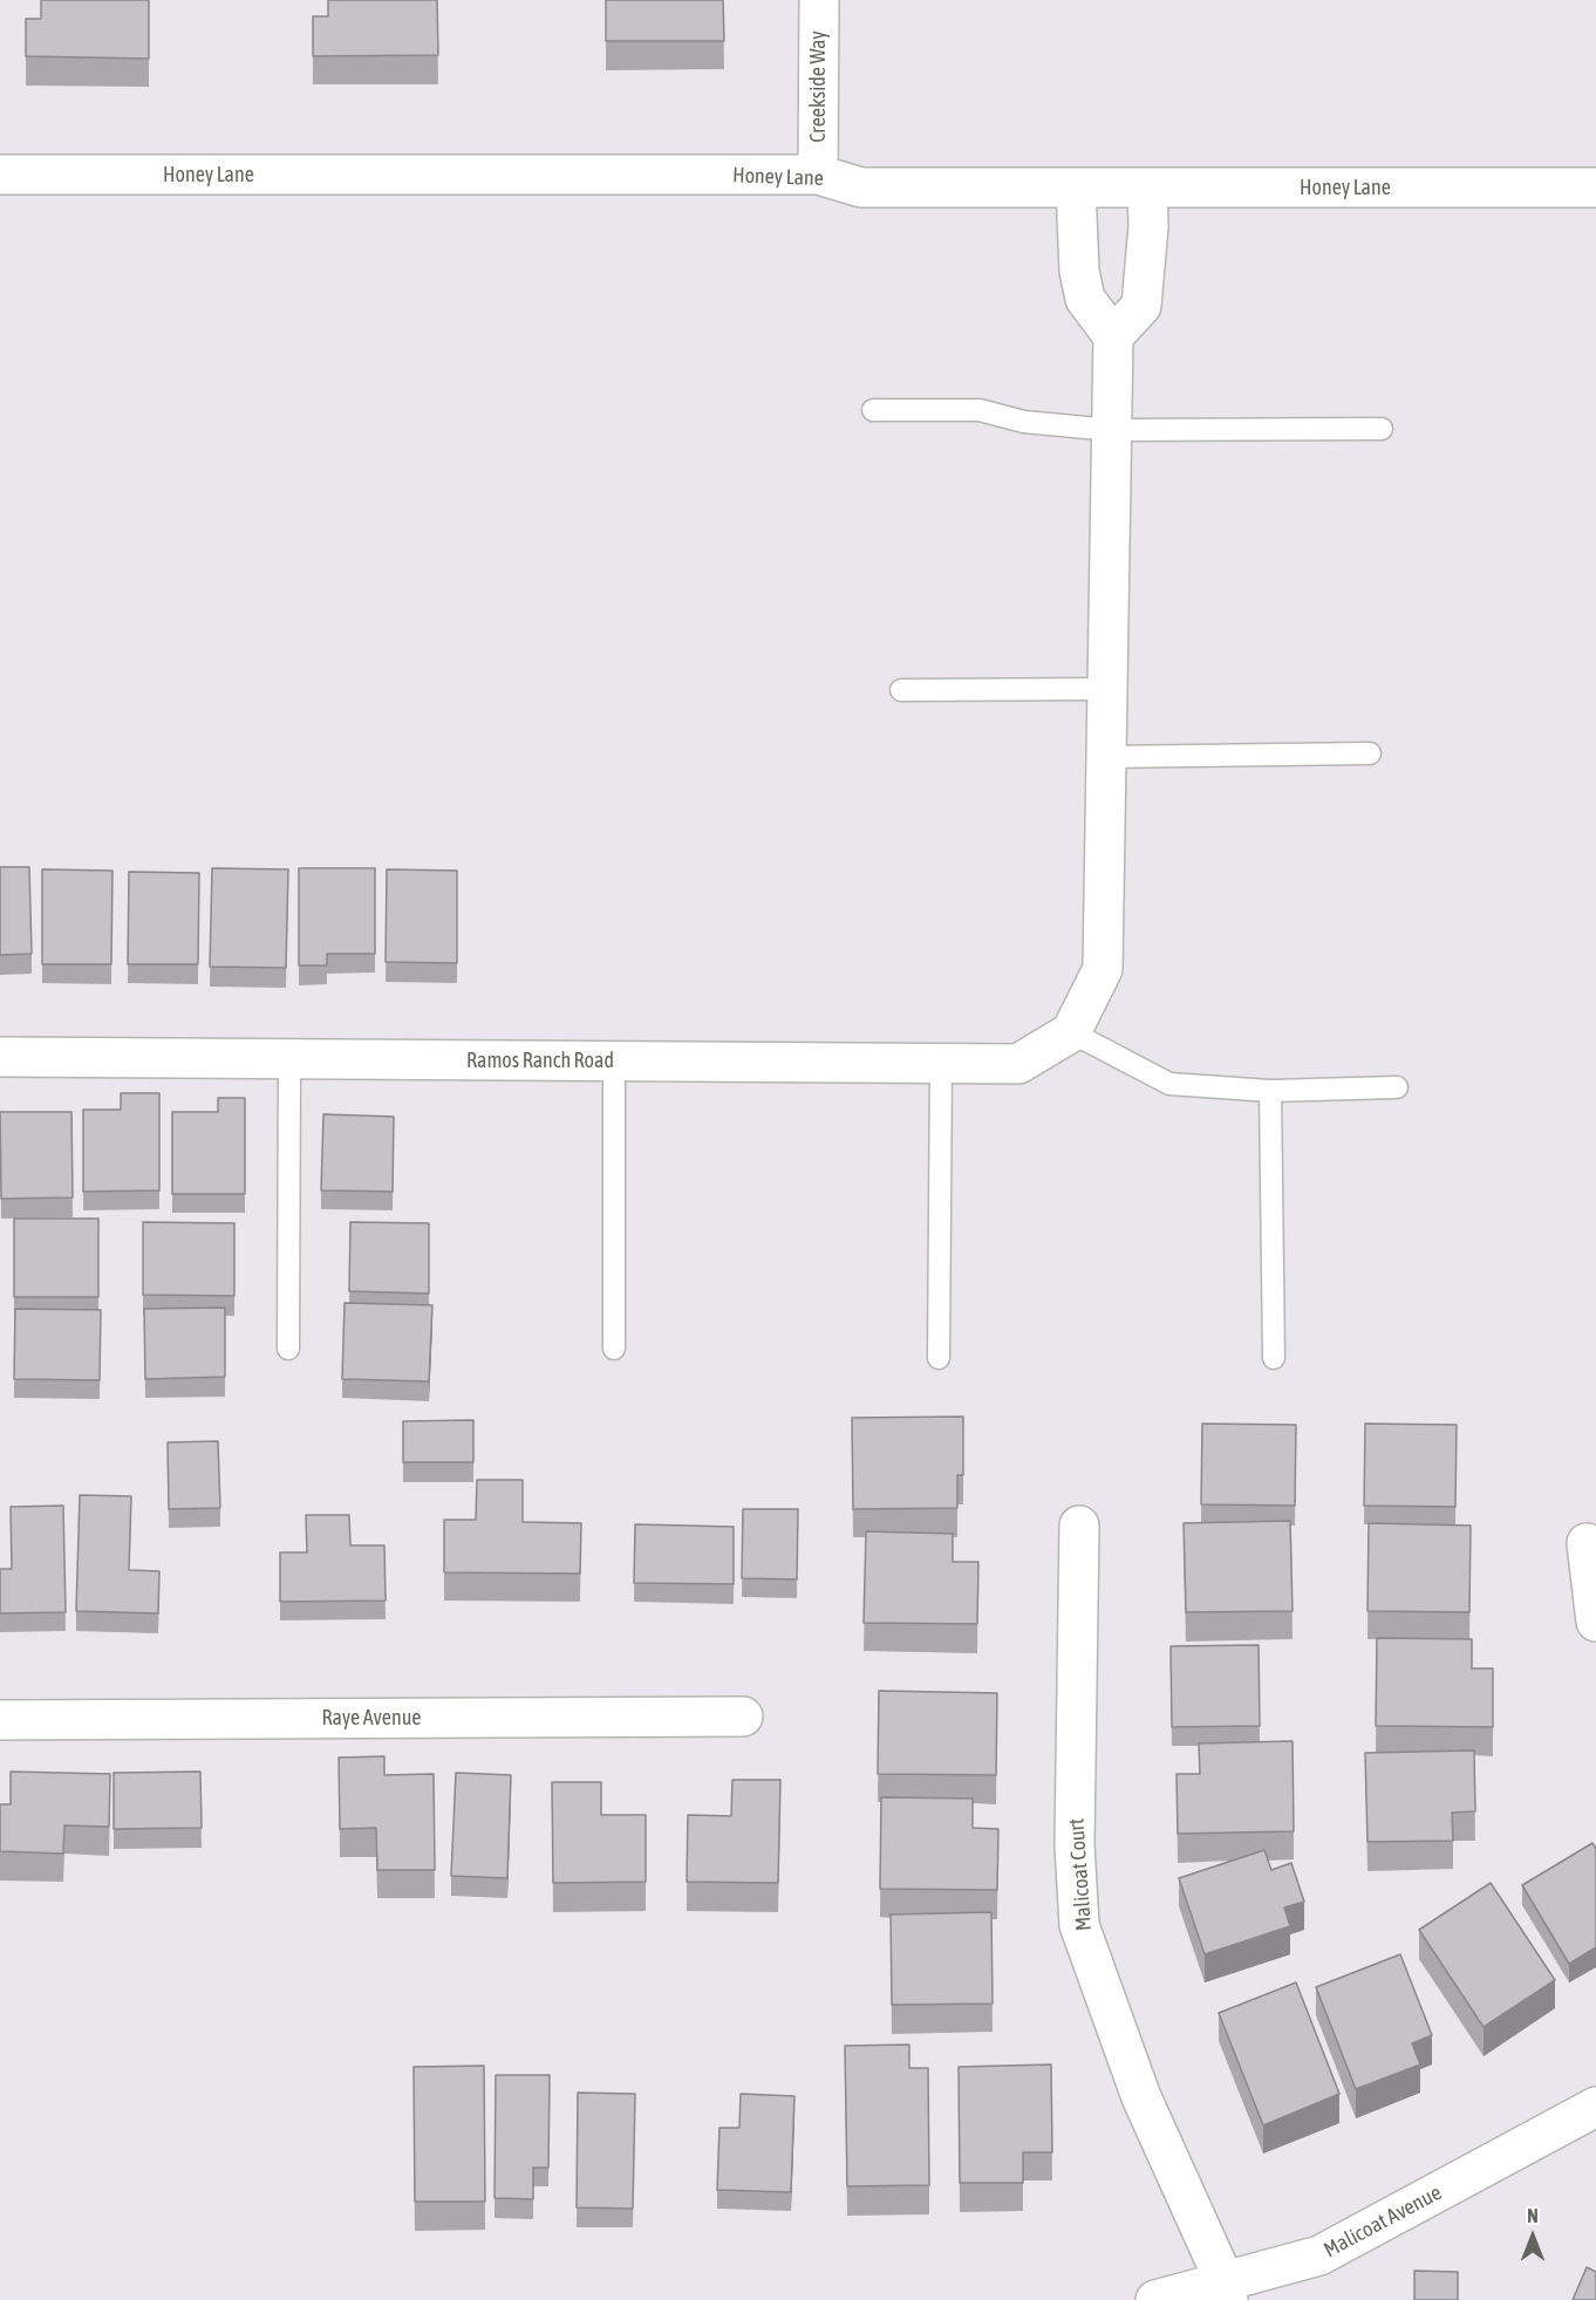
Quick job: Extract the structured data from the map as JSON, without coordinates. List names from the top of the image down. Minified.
{"streets":{"street":["Creekside Way","Honey Lane","Ramos Ranch Road","Raye Avenue","Malicoat Court","Malicoat Avenue"]},"crossings":[["Creekside Way","Honey Lane"],["Malicoat Court","Malicoat Avenue"]],"north":"top"}
